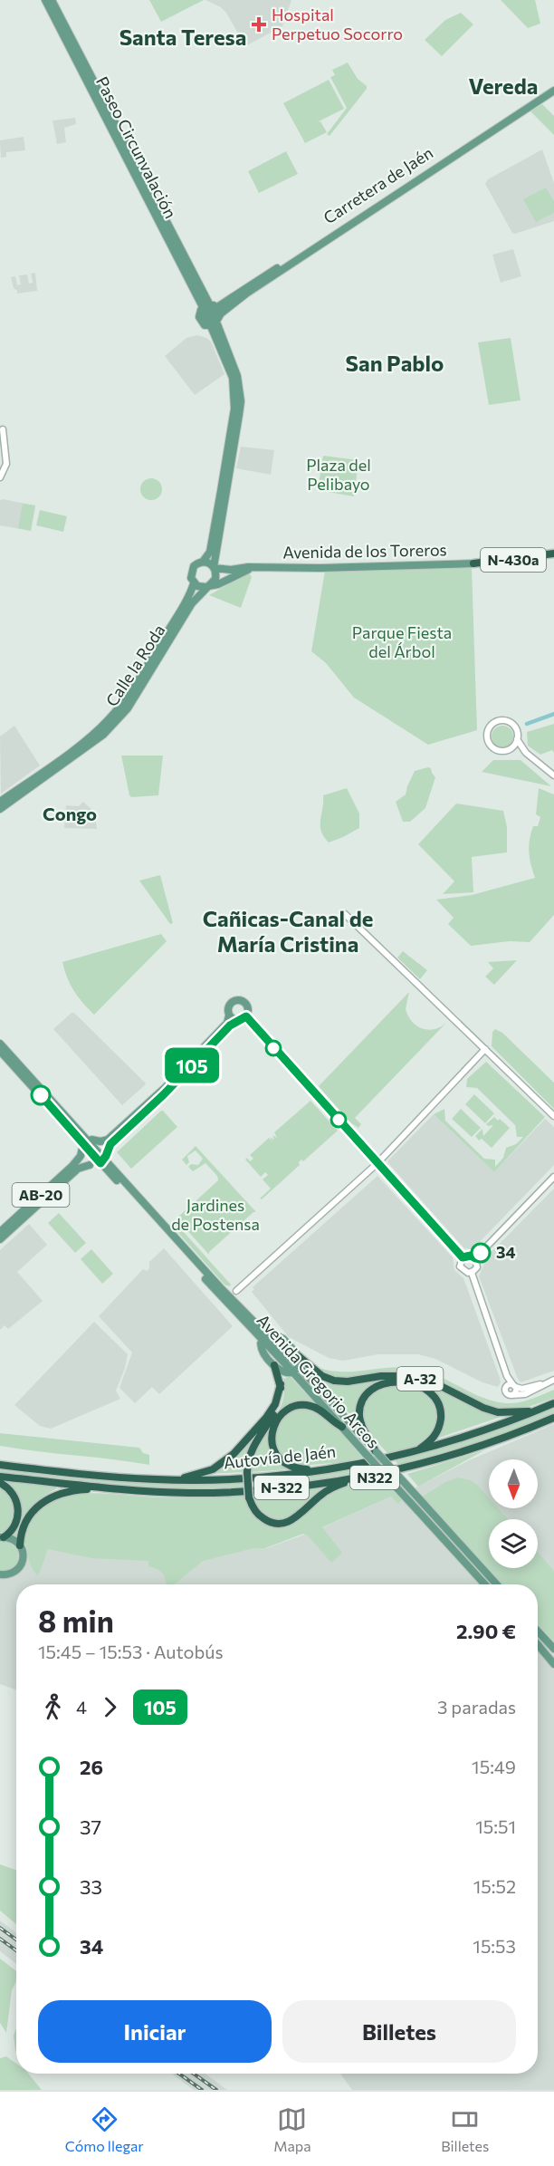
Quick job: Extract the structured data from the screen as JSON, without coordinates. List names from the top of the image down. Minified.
{"streets":{"highway":["N-430a","A-32","Autovía de Jaén","N322","N-322"],"main road":["Paseo Circunvalación","Carretera de Jaén","Avenida de los Toreros","Calle la Roda","AB-20","Avenida Gregorio Arcos"]},"crossings":[["Paseo Circunvalación","Carretera de Jaén"],["Avenida de los Toreros","N-430a"],["Avenida de los Toreros","Calle la Roda"],["A-32","Avenida Gregorio Arcos"],["A-32","Autovía de Jaén"],["Autovía de Jaén","N322"]],"districts":["Santa Teresa","Vereda","San Pablo","Congo","Cañicas-Canal de María Cristina"],"parks":["Plaza del Pelibayo","Parque Fiesta del Árbol","Jardines de Postensa"],"places":{"health":["Hospital Perpetuo Socorro"],"other":["34"]},"lines":["bus line 105"],"north":"bottom","page":{"on_map":"105","heading":["8 min","15:45 – 15:53 · Autobús","2.90 €"],"legs":["4","105","3 paradas"],"list":[{"name":"26","value":"15:49"},{"name":"37","value":"15:51"},{"name":"33","value":"15:52"},{"name":"34","value":"15:53"}],"buttons":["Iniciar","Billetes"],"tabs":["Cómo llegar","Mapa","Billetes"]}}
